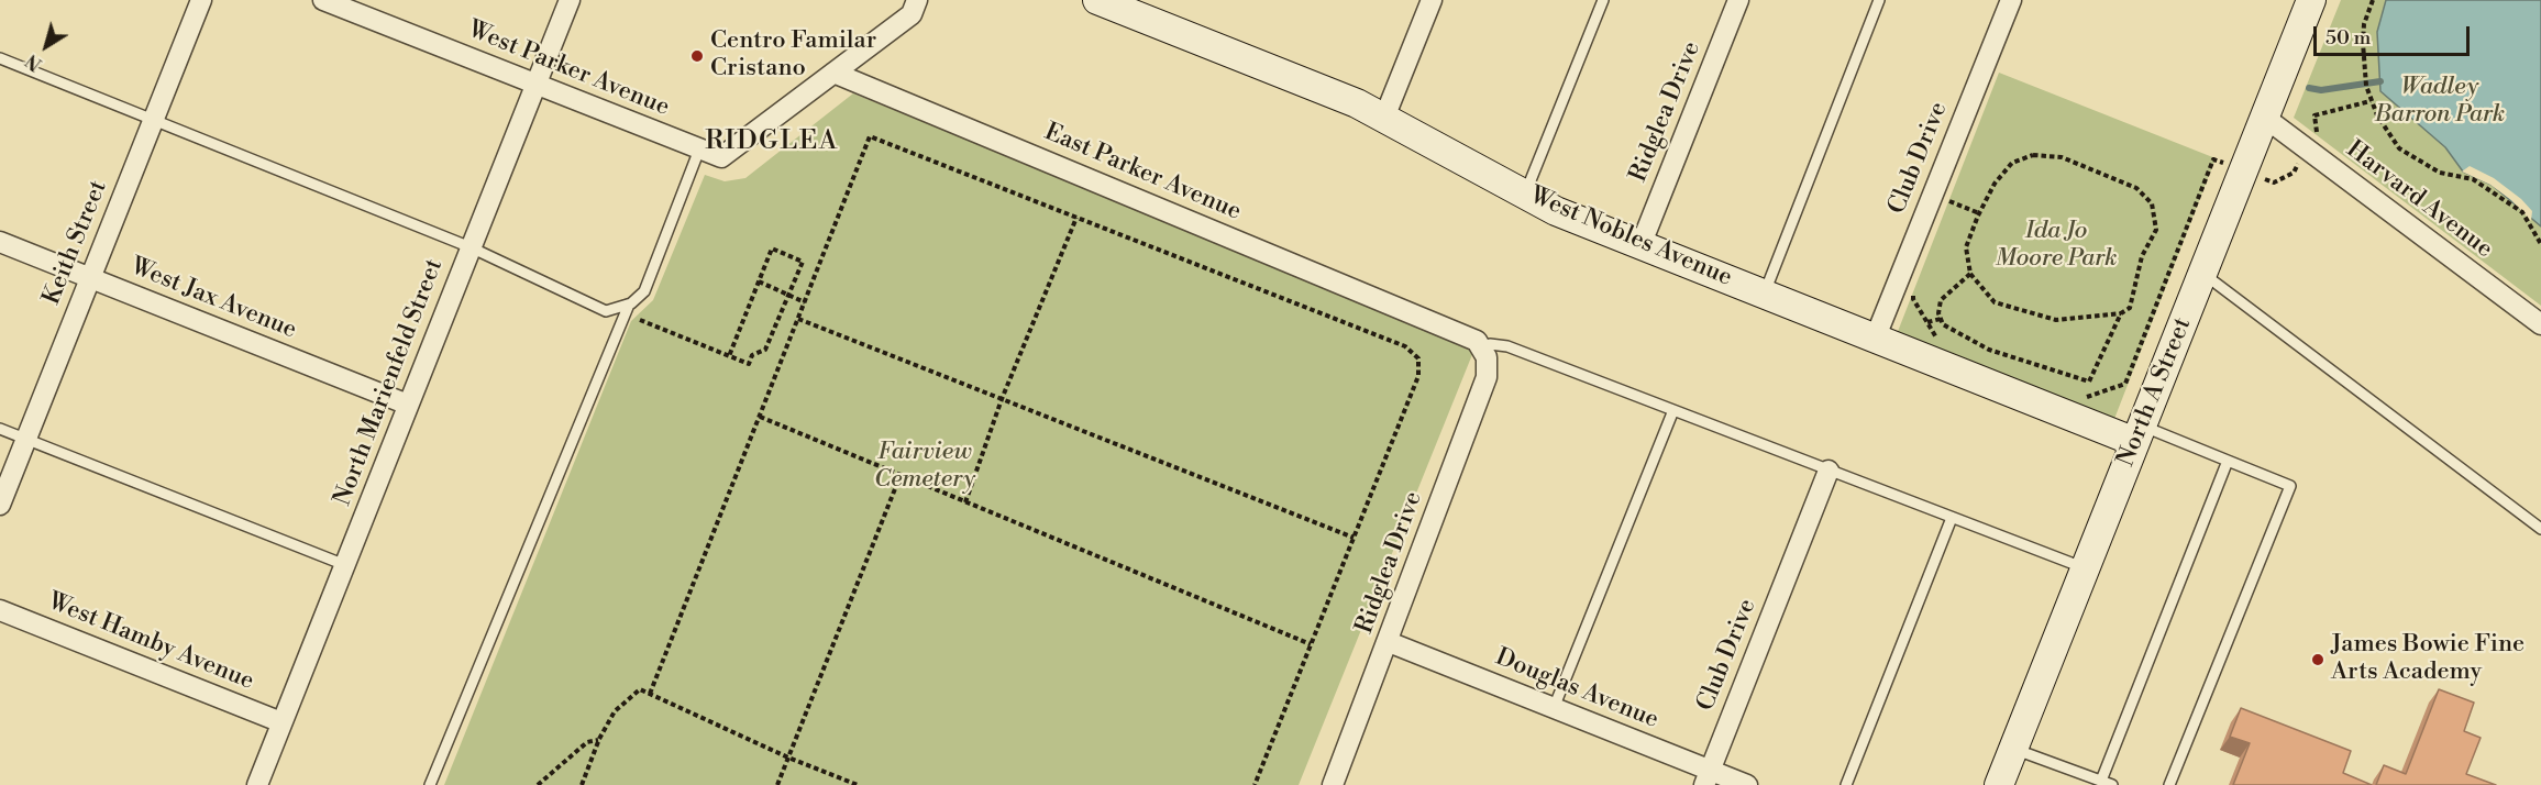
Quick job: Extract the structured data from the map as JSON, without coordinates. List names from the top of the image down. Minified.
{"streets":{"street":["West Parker Avenue","Ridglea Drive","Club Drive","East Parker Avenue","Harvard Avenue","West Nobles Avenue","Keith Street","West Jax Avenue","North Marienfeld Street","North A Street","West Hamby Avenue","Douglas Avenue"]},"crossings":[["West Parker Avenue","East Parker Avenue"],["West Parker Avenue","North Marienfeld Street"],["Ridglea Drive","East Parker Avenue"],["Ridglea Drive","West Nobles Avenue"],["Ridglea Drive","Douglas Avenue"],["Club Drive","West Nobles Avenue"],["Club Drive","Douglas Avenue"],["Harvard Avenue","North A Street"],["West Nobles Avenue","North A Street"],["Keith Street","West Jax Avenue"],["West Jax Avenue","North Marienfeld Street"],["North Marienfeld Street","West Hamby Avenue"]],"districts":["RIDGLEA"],"parks":["Wadley Barron Park","Ida Jo Moore Park","Fairview Cemetery"],"places":["Centro Familar Cristano","James Bowie Fine Arts Academy"],"scale_bar":"50 m","north":"bottom left"}
